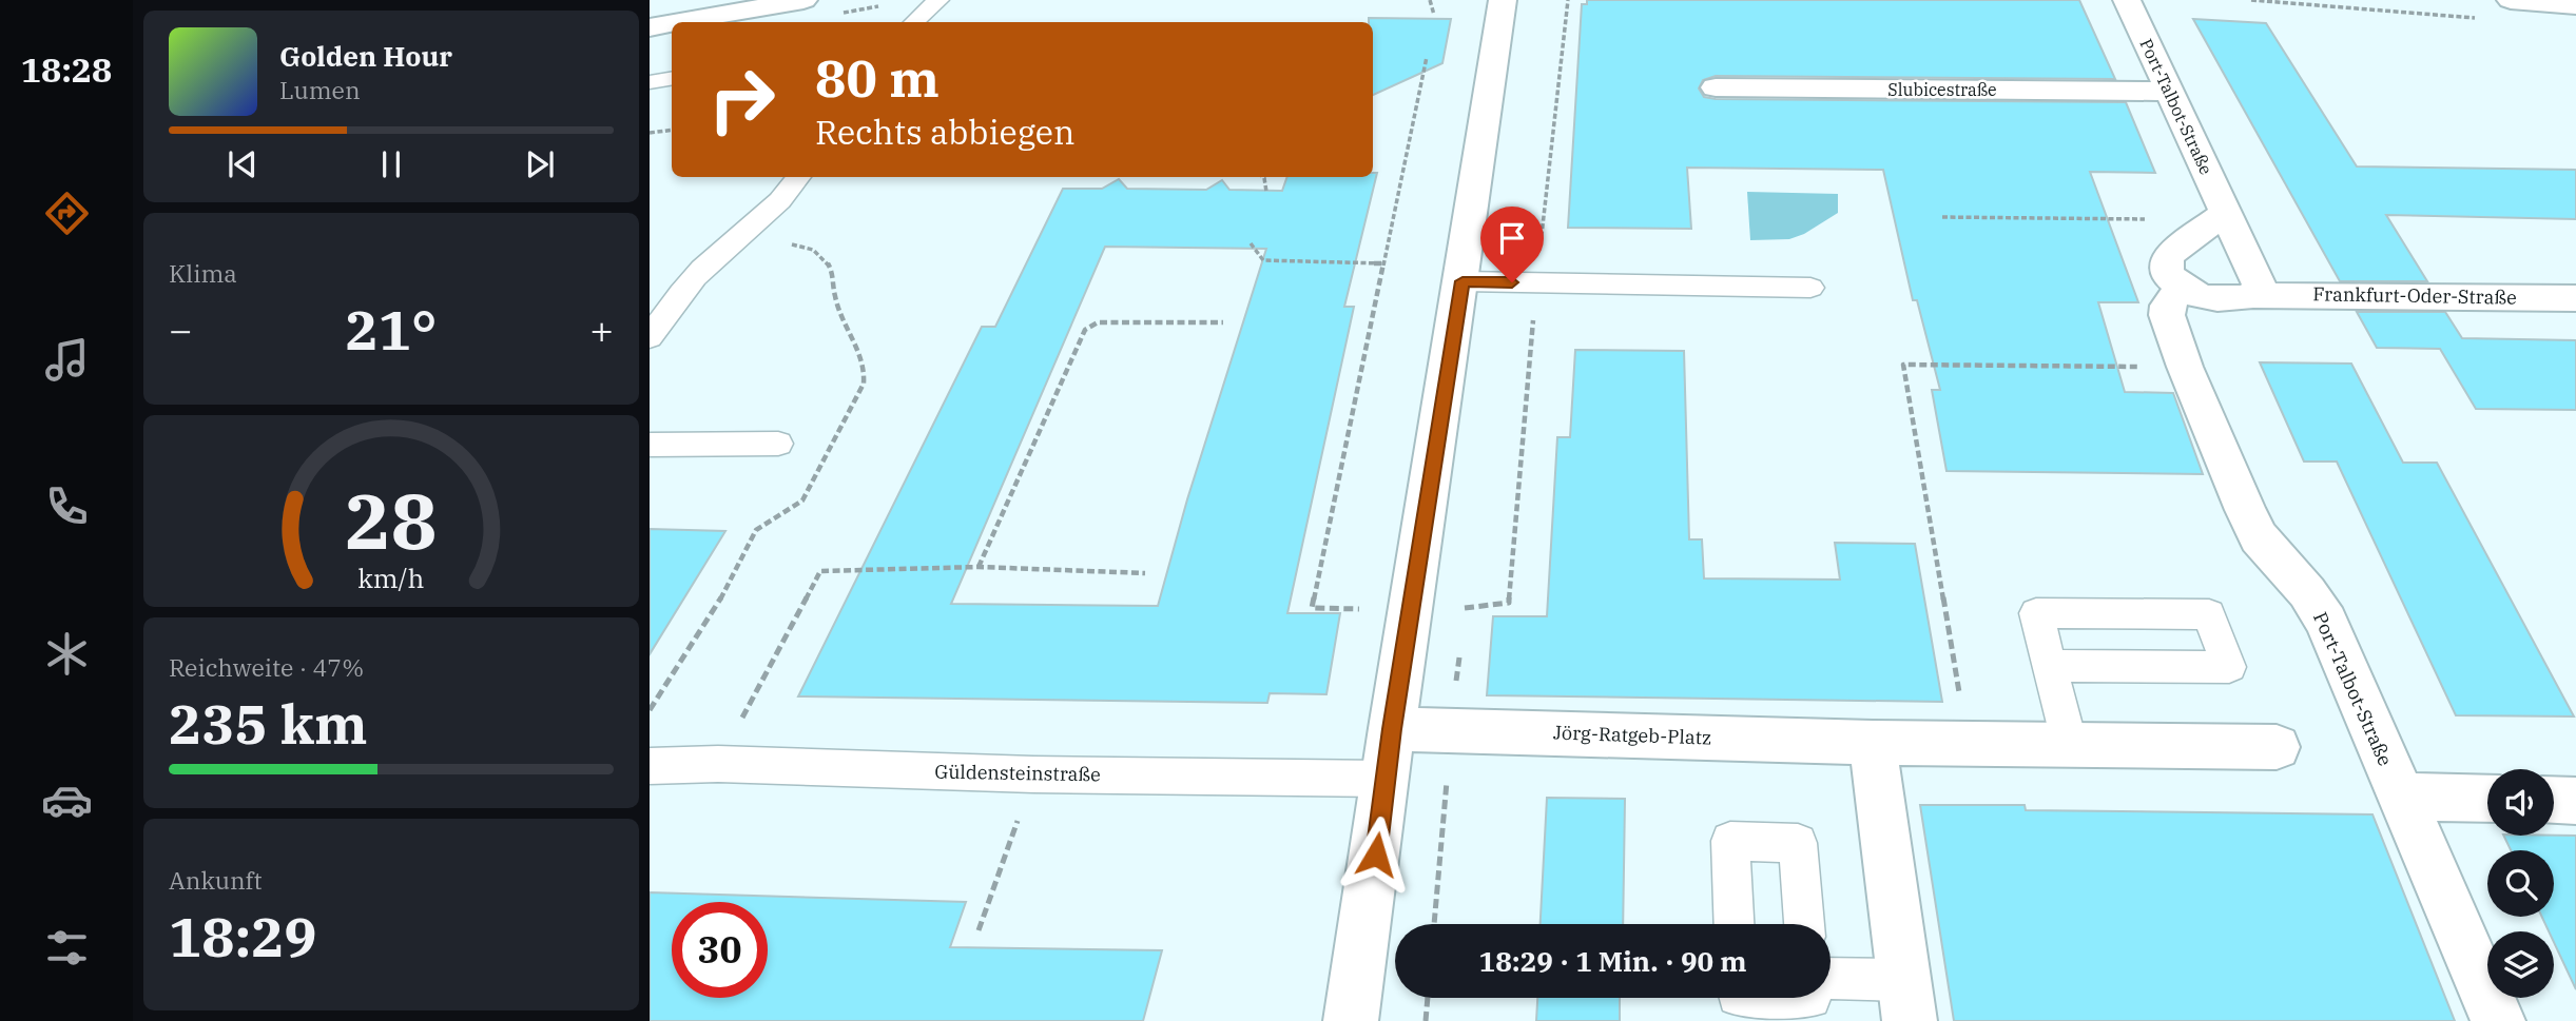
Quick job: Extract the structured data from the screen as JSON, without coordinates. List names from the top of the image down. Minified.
{"streets":{"street":["Slubicestraße","Port-Talbot-Straße","Frankfurt-Oder-Straße","Jörg-Ratgeb-Platz"],"lane":["Güldensteinstraße"]},"crossings":[["Slubicestraße","Port-Talbot-Straße"],["Port-Talbot-Straße","Frankfurt-Oder-Straße"]],"page":{"tabs":"18:28","turn":["80 m","Rechts abbiegen"],"song":["Golden Hour","Lumen"],"tile":["Klima",["Reichweite · 47%","235 km"],["Ankunft","18:29"]],"heat":["−","21°","+"],"limit":"30","trip":"18:29 · 1 Min. · 90 m","gauge":["28","km/h"]}}
